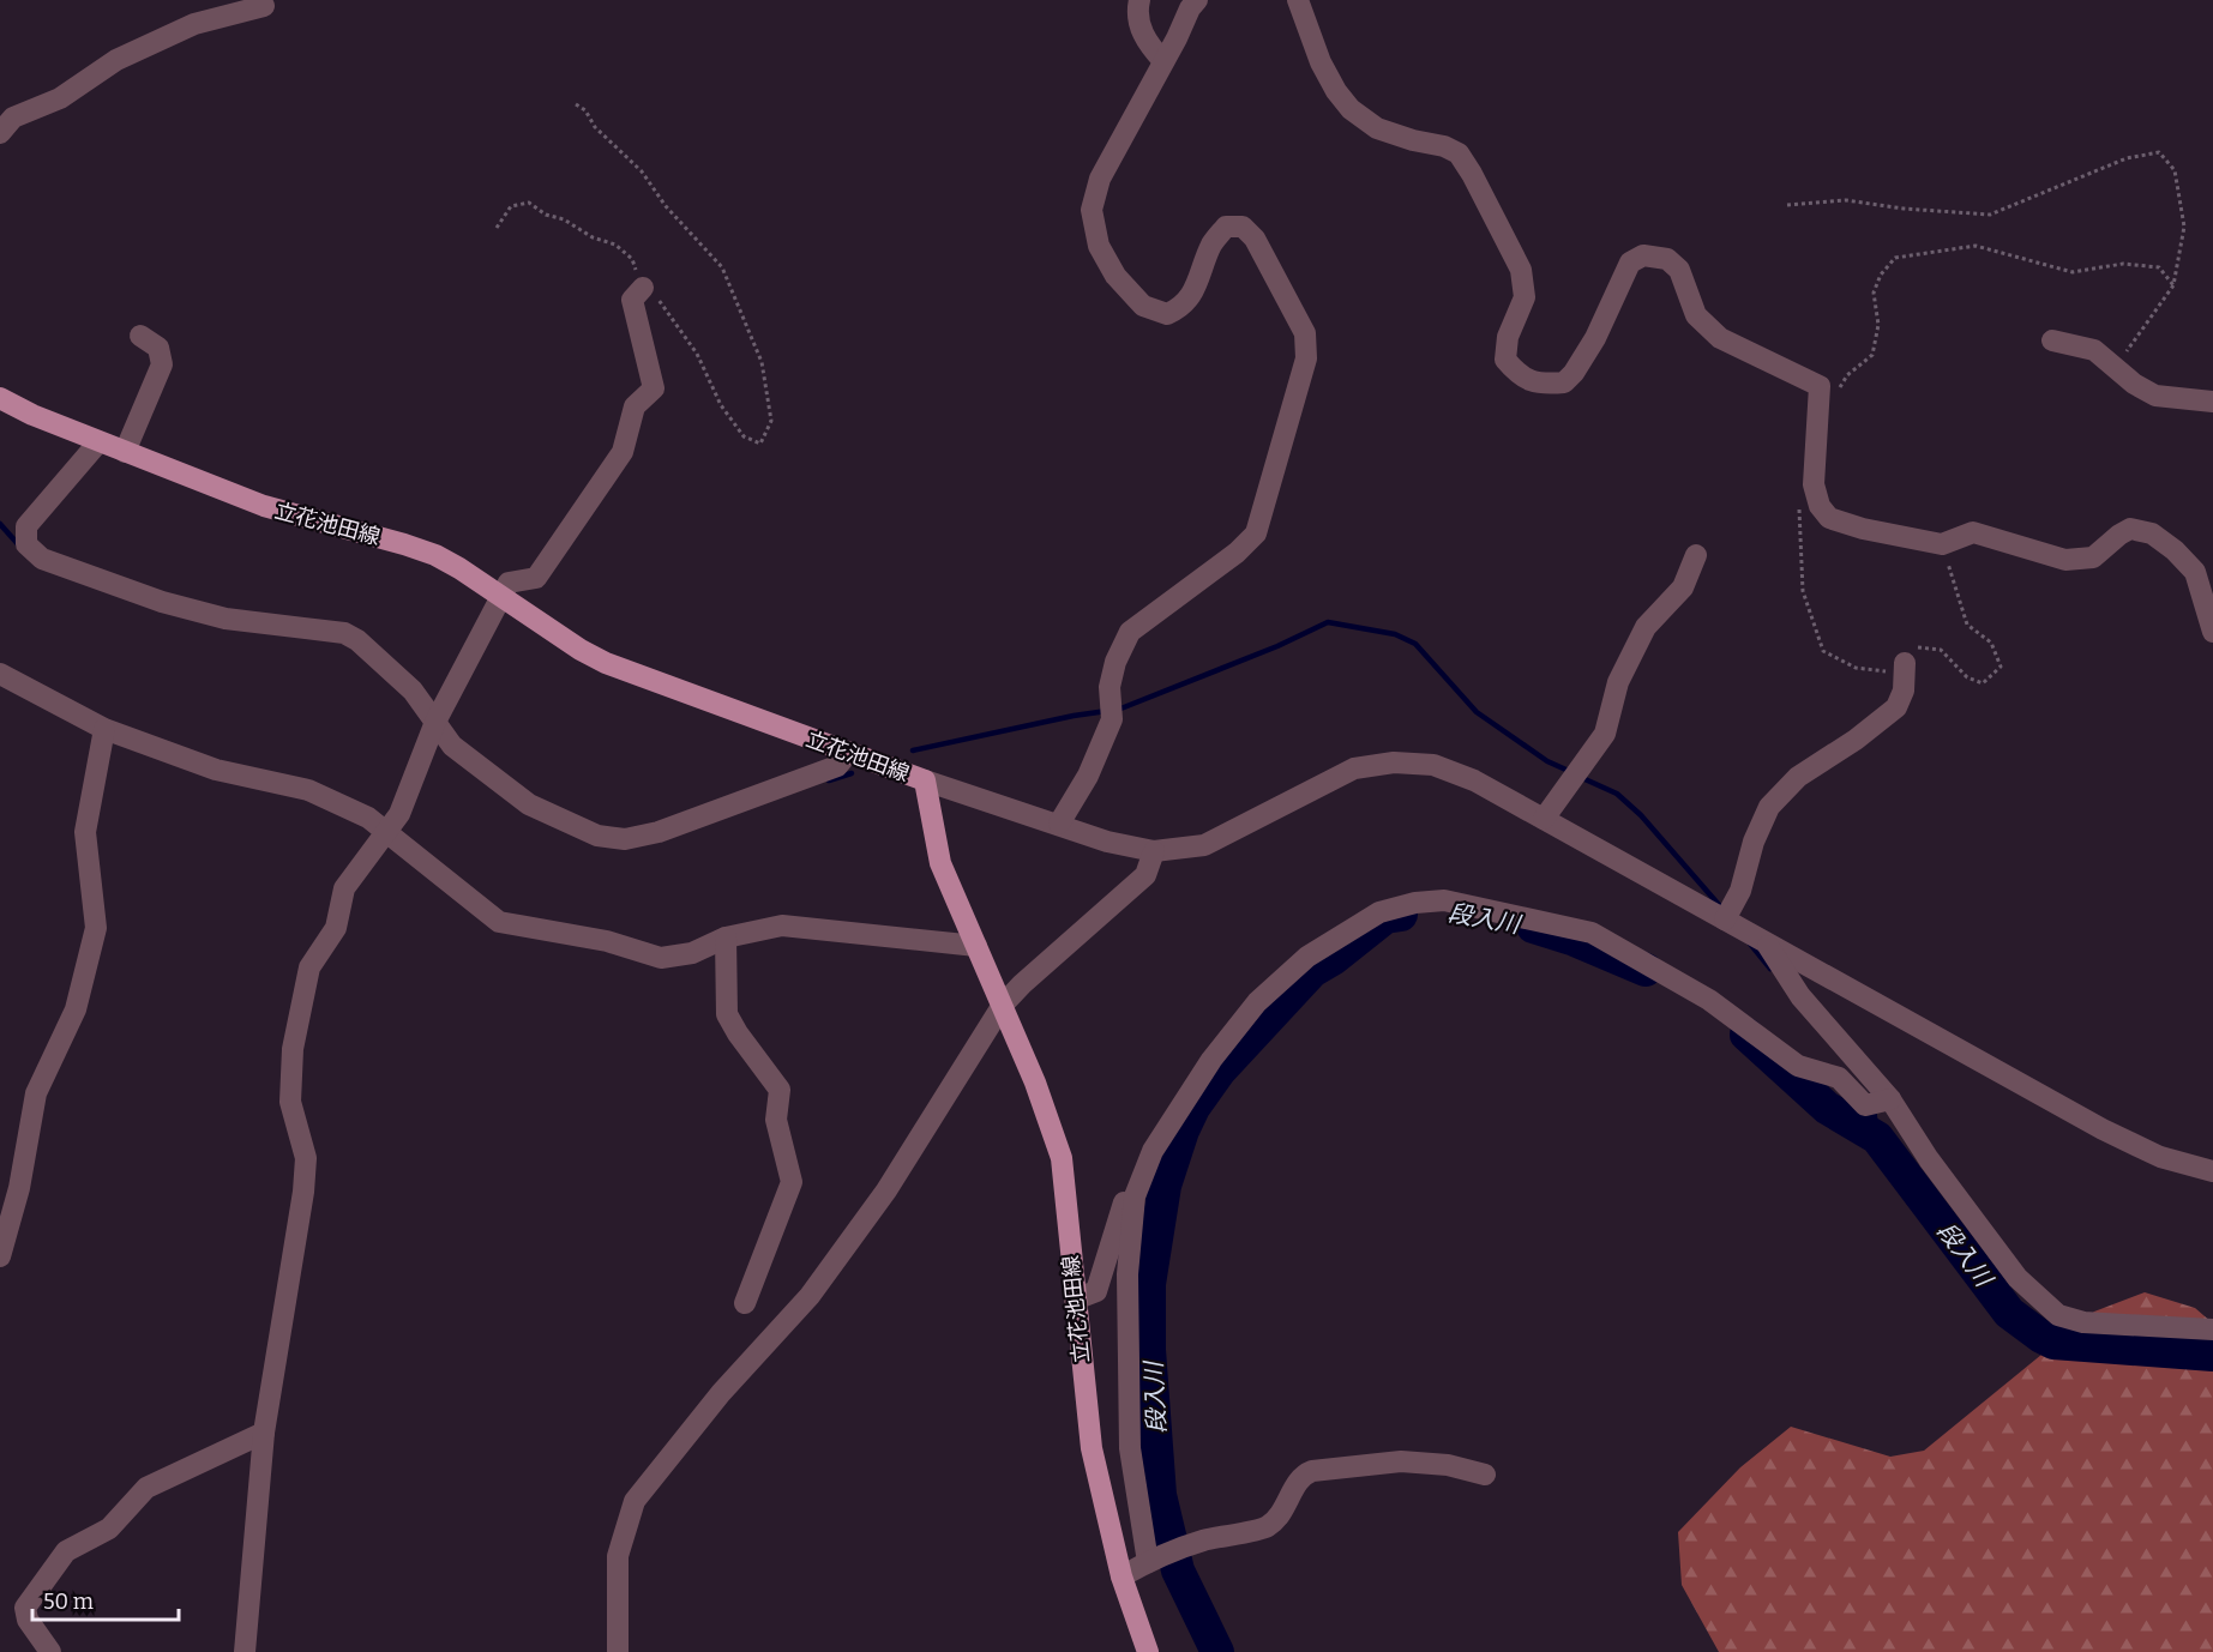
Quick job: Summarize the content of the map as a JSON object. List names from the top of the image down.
{
  "streets": {
    "main road": ["立花池田線"]
  },
  "water": ["段入川"],
  "scale_bar": "50 m"
}
